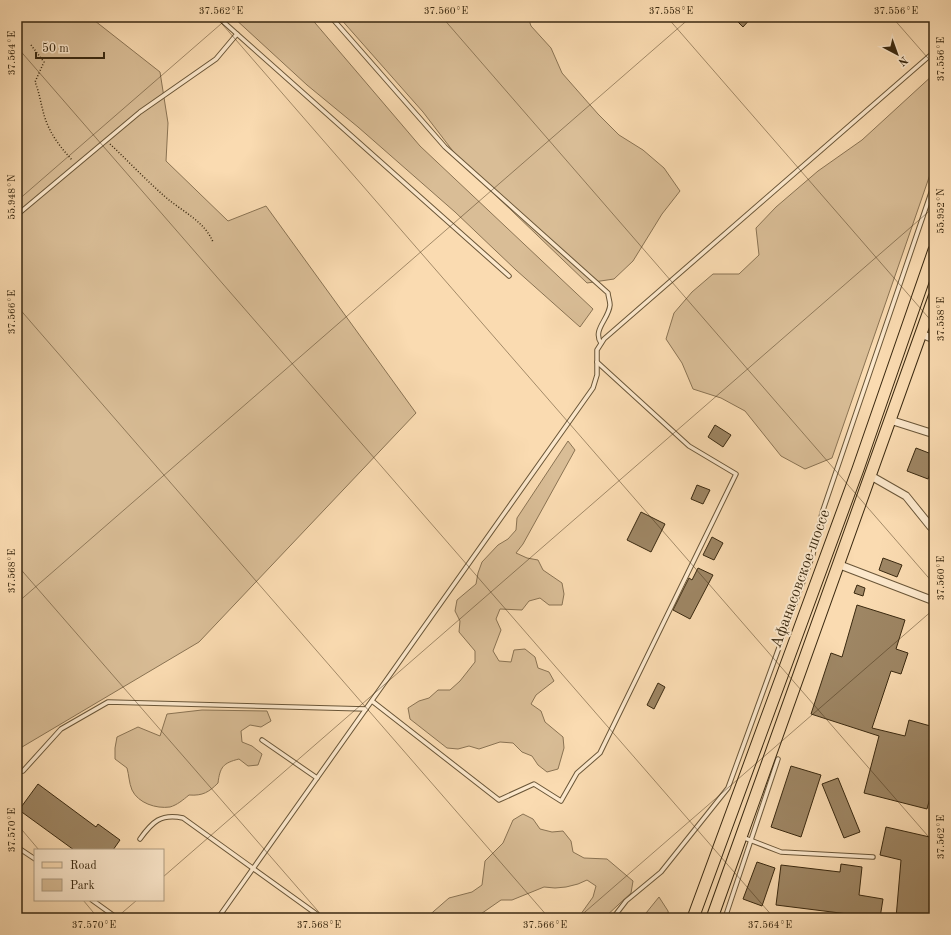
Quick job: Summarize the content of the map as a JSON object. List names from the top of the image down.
{
  "streets": {
    "main road": ["Афанасовское шоссе"]
  },
  "legend": ["Road", "Park"],
  "scale_bar": "50 m",
  "north": "bottom right",
  "coordinates": [
    "37.562°E",
    "37.560°E",
    "37.558°E",
    "37.556°E",
    "37.564°E",
    "55.948°N",
    "55.952°N",
    "37.566°E",
    "37.568°E",
    "37.570°E"
  ]
}
